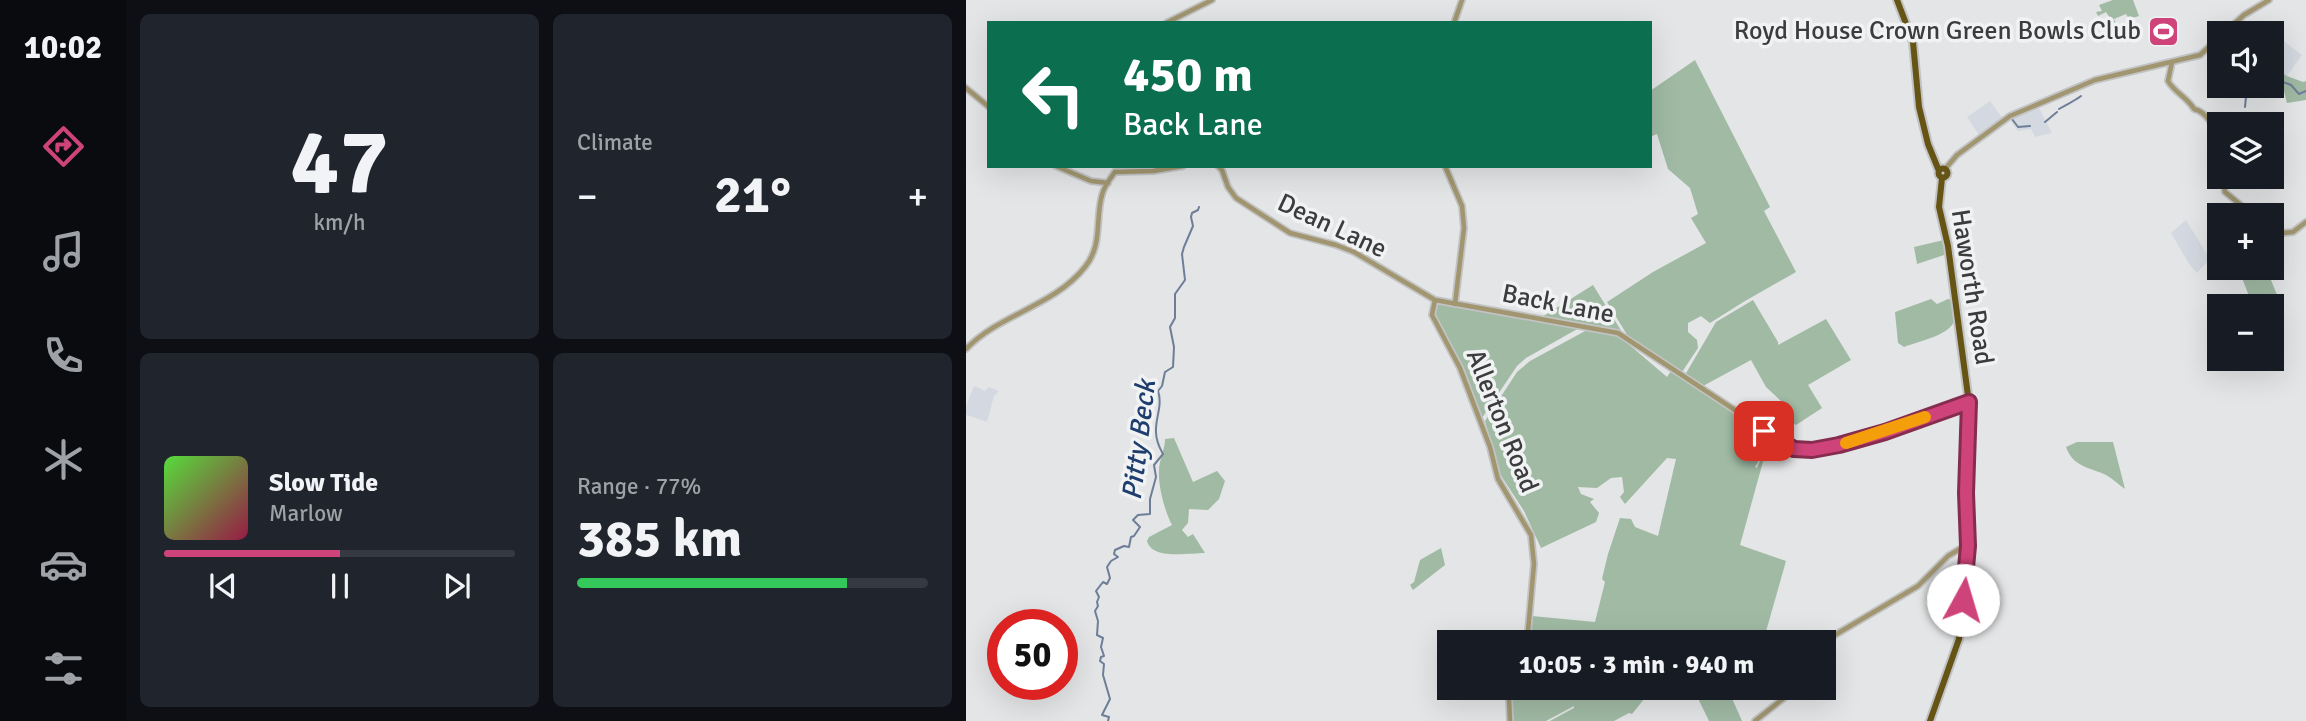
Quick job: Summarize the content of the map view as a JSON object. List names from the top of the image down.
{
  "streets": {
    "main road": ["Haworth Road"],
    "street": ["Dean Lane", "Back Lane", "Allerton Road"]
  },
  "crossings": [
    ["Dean Lane", "Back Lane"],
    ["Dean Lane", "Allerton Road"],
    ["Haworth Road", "Back Lane"],
    ["Back Lane", "Allerton Road"]
  ],
  "water": ["Pitty Beck"],
  "places": {
    "sports": ["Royd House Crown Green Bowls Club"]
  },
  "page": {
    "tabs": "10:02",
    "tile": [
      ["47", "km/h"],
      "Climate",
      ["Range · 77%", "385 km"]
    ],
    "map_buttons": ["+", "−"],
    "turn": ["450 m", "Back Lane"],
    "heat": ["−", "21°", "+"],
    "song": ["Slow Tide", "Marlow"],
    "limit": "50",
    "trip": "10:05 · 3 min · 940 m"
  }
}
